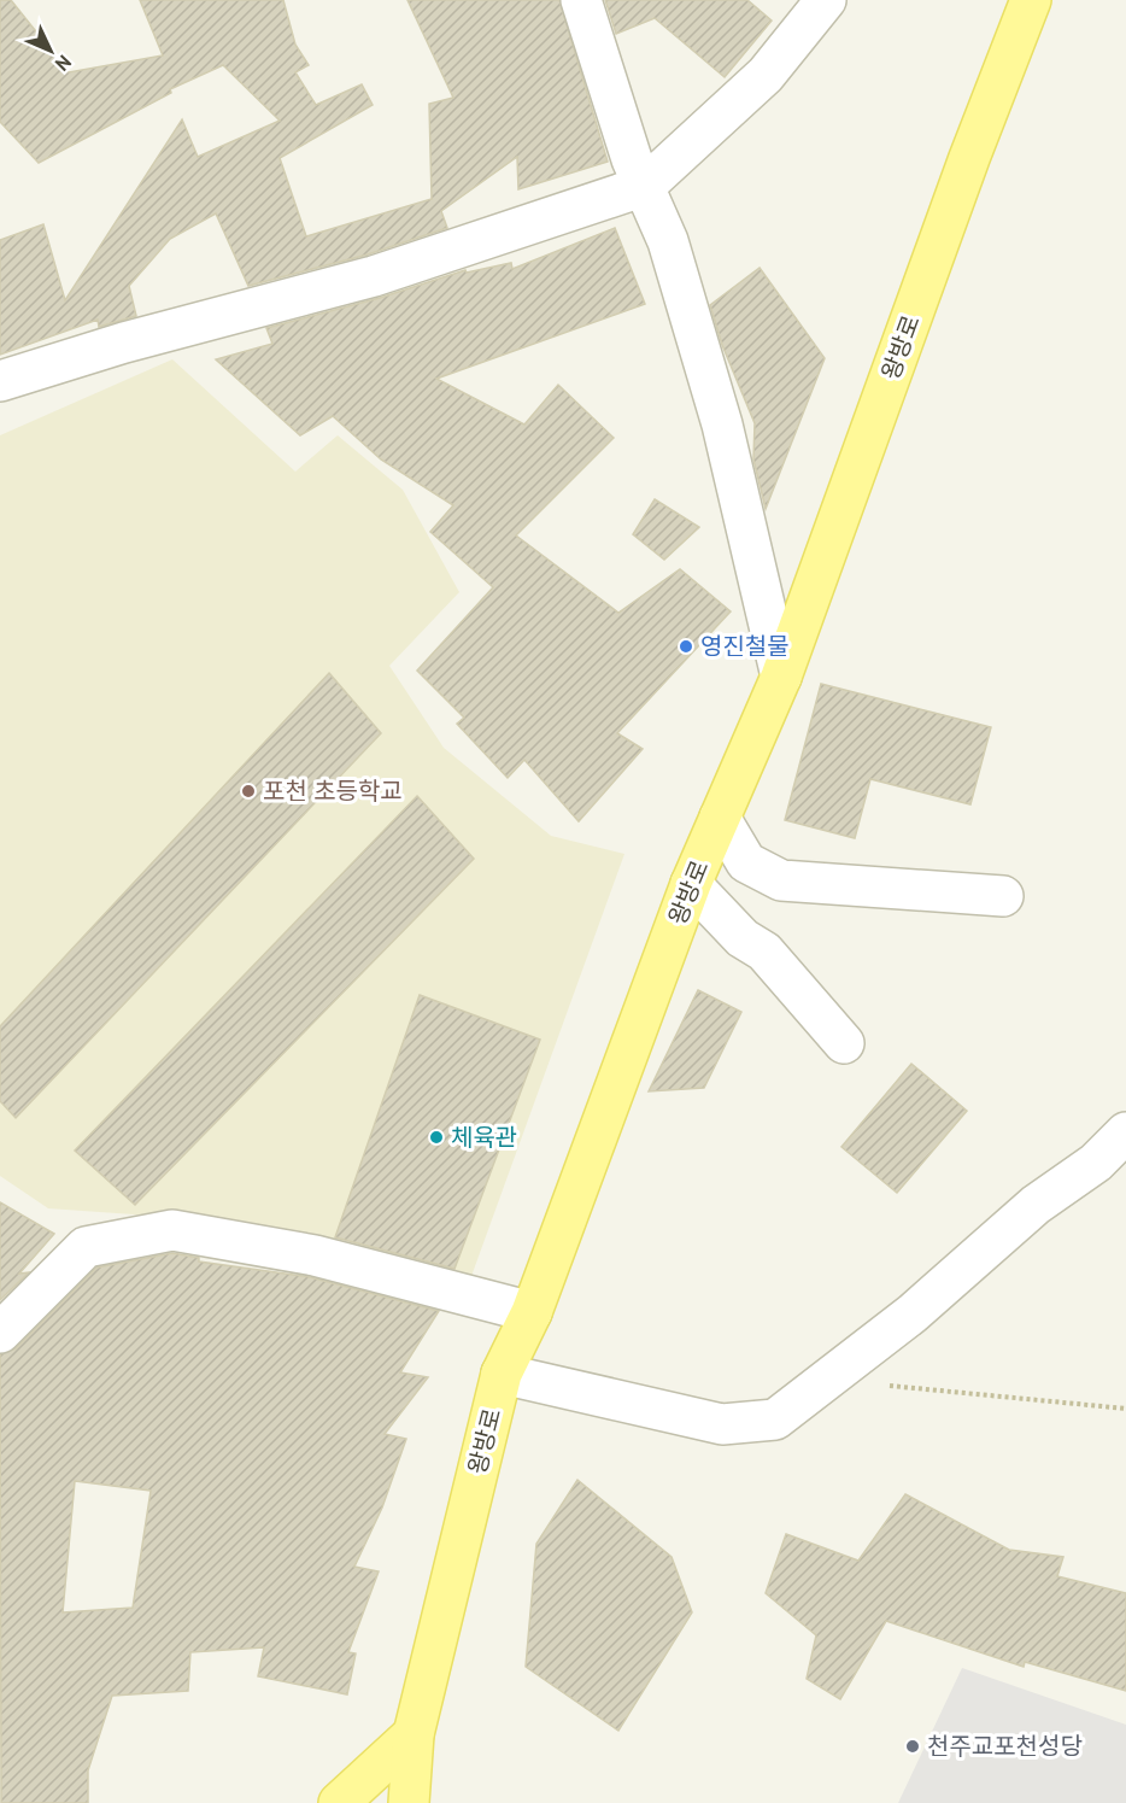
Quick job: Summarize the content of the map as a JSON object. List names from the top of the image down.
{
  "streets": {
    "main road": ["왕방로"]
  },
  "places": [
    "영진철물",
    "포천 초등학교",
    "체육관",
    "천주교포천성당"
  ],
  "north": "bottom right"
}
